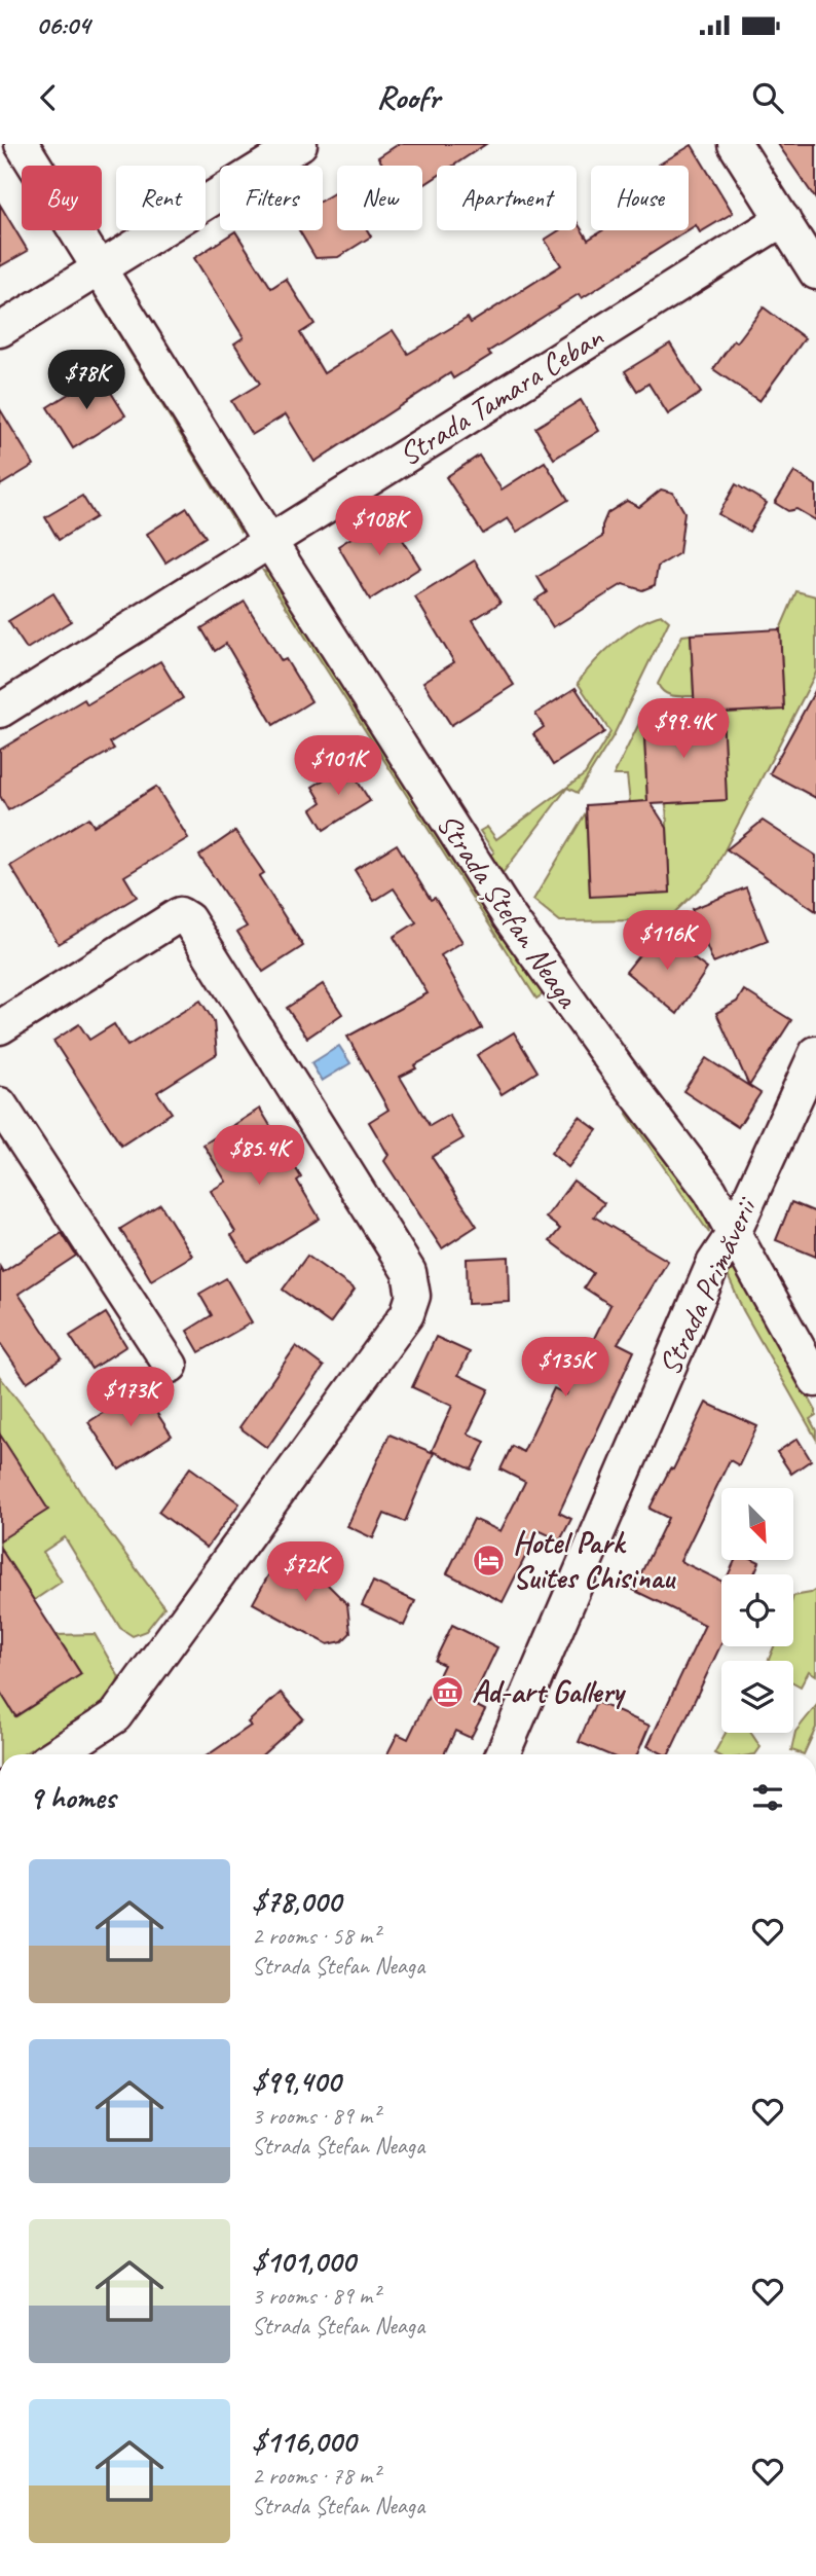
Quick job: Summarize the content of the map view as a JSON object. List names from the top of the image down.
{
  "streets": {
    "street": ["Strada Tamara Ceban", "Strada Ștefan Neaga", "Strada Primăverii"]
  },
  "crossings": [
    ["Strada Tamara Ceban", "Strada Ștefan Neaga"],
    ["Strada Ștefan Neaga", "Strada Primăverii"]
  ],
  "places": {
    "hotel": ["Hotel Park Suites Chisinau"],
    "museum": ["Ad-art Gallery"]
  },
  "north": "bottom right",
  "page": {
    "status": "06:04",
    "header": "Roofr",
    "chip": [
      "Buy",
      "Rent",
      "Filters",
      "New",
      "Apartment",
      "House"
    ],
    "price": [
      "$78K",
      "$108K",
      "$99.4K",
      "$101K",
      "$116K",
      "$85.4K",
      "$135K",
      "$173K",
      "$72K"
    ],
    "heading": "9 homes",
    "list": [
      {
        "name": "$78,000",
        "note": "2 rooms · 58 m² · Strada Ștefan Neaga"
      },
      {
        "name": "$99,400",
        "note": "3 rooms · 89 m² · Strada Ștefan Neaga"
      },
      {
        "name": "$101,000",
        "note": "3 rooms · 89 m² · Strada Ștefan Neaga"
      },
      {
        "name": "$116,000",
        "note": "2 rooms · 78 m² · Strada Ștefan Neaga"
      }
    ]
  }
}
